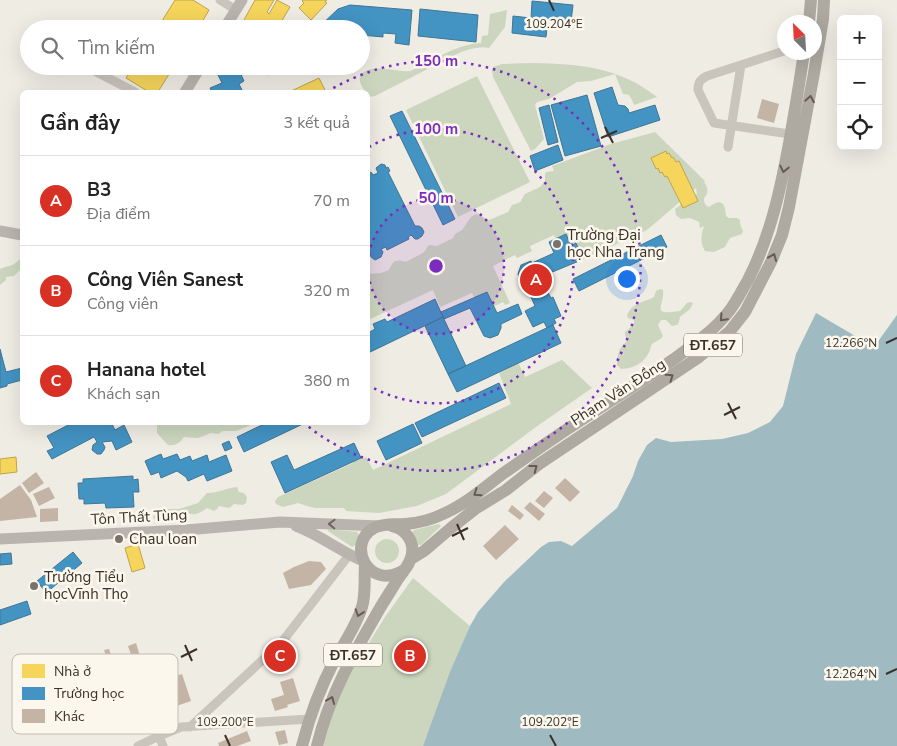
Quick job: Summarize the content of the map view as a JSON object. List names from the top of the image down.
{
  "streets": {
    "main road": ["ĐT.657", "Phạm Văn Đồng", "Tôn Thất Tùng"]
  },
  "crossings": [
    ["ĐT.657", "Phạm Văn Đồng"],
    ["ĐT.657", "Tôn Thất Tùng"],
    ["Phạm Văn Đồng", "Tôn Thất Tùng"]
  ],
  "places": ["Trường Đại học Nha Trang", "Chau loan", "Trường Tiểu họcVĩnh Thọ"],
  "legend": ["Nhà ở", "Trường học", "Khác"],
  "north": "top left",
  "page": {
    "map_buttons": ["+", "−"],
    "search": "Tìm kiếm",
    "heading": ["Gần đây", "3 kết quả"],
    "list": [
      {
        "mark": "A",
        "name": "B3",
        "note": "Địa điểm",
        "value": "70 m"
      },
      {
        "mark": "B",
        "name": "Công Viên Sanest",
        "note": "Công viên",
        "value": "320 m"
      },
      {
        "mark": "C",
        "name": "Hanana hotel",
        "note": "Khách sạn",
        "value": "380 m"
      }
    ],
    "pins": ["A", "B", "C"]
  },
  "coordinates": [
    "109.204°E",
    "12.266°N",
    "12.264°N",
    "109.200°E",
    "109.202°E"
  ],
  "rings": ["150 m", "100 m", "50 m"]
}
